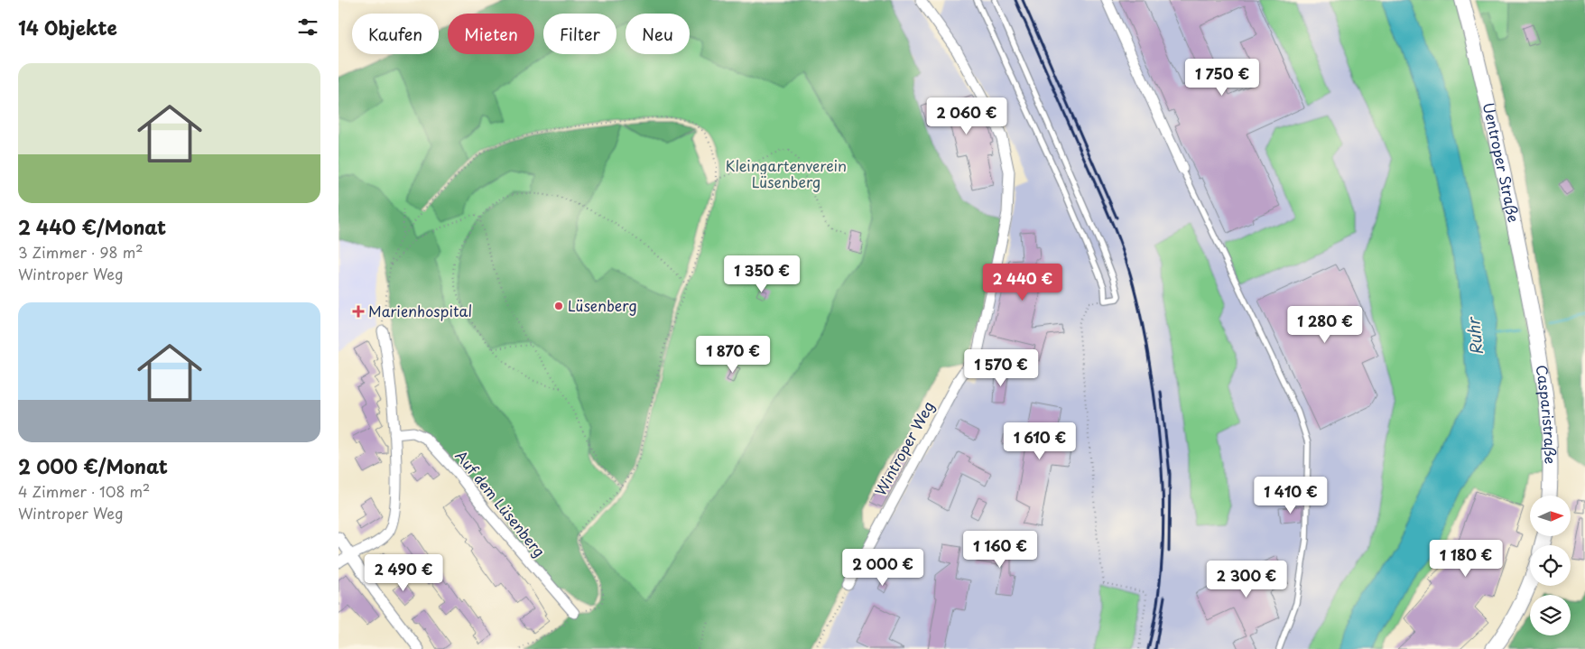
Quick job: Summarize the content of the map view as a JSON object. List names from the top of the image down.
{
  "streets": {
    "main road": ["Uentroper Straße", "Casparistraße"],
    "street": ["Wintroper Weg", "Auf dem Lüsenberg"]
  },
  "crossings": [
    ["Uentroper Straße", "Casparistraße"]
  ],
  "water": ["Ruhr"],
  "parks": ["Kleingartenverein Lüsenberg"],
  "places": {
    "other": ["Lüsenberg"],
    "health": ["Marienhospital"]
  },
  "north": "right",
  "page": {
    "heading": "14 Objekte",
    "chip": [
      "Kaufen",
      "Mieten",
      "Filter",
      "Neu"
    ],
    "list": [
      {
        "name": "2 440 €/Monat",
        "note": "3 Zimmer · 98 m² · Wintroper Weg"
      },
      {
        "name": "2 000 €/Monat",
        "note": "4 Zimmer · 108 m² · Wintroper Weg"
      }
    ],
    "price": [
      "1 750 €",
      "2 060 €",
      "1 350 €",
      "2 440 €",
      "1 280 €",
      "1 870 €",
      "1 570 €",
      "1 610 €",
      "1 410 €",
      "1 160 €",
      "1 180 €",
      "2 000 €",
      "2 490 €",
      "2 300 €"
    ]
  }
}
